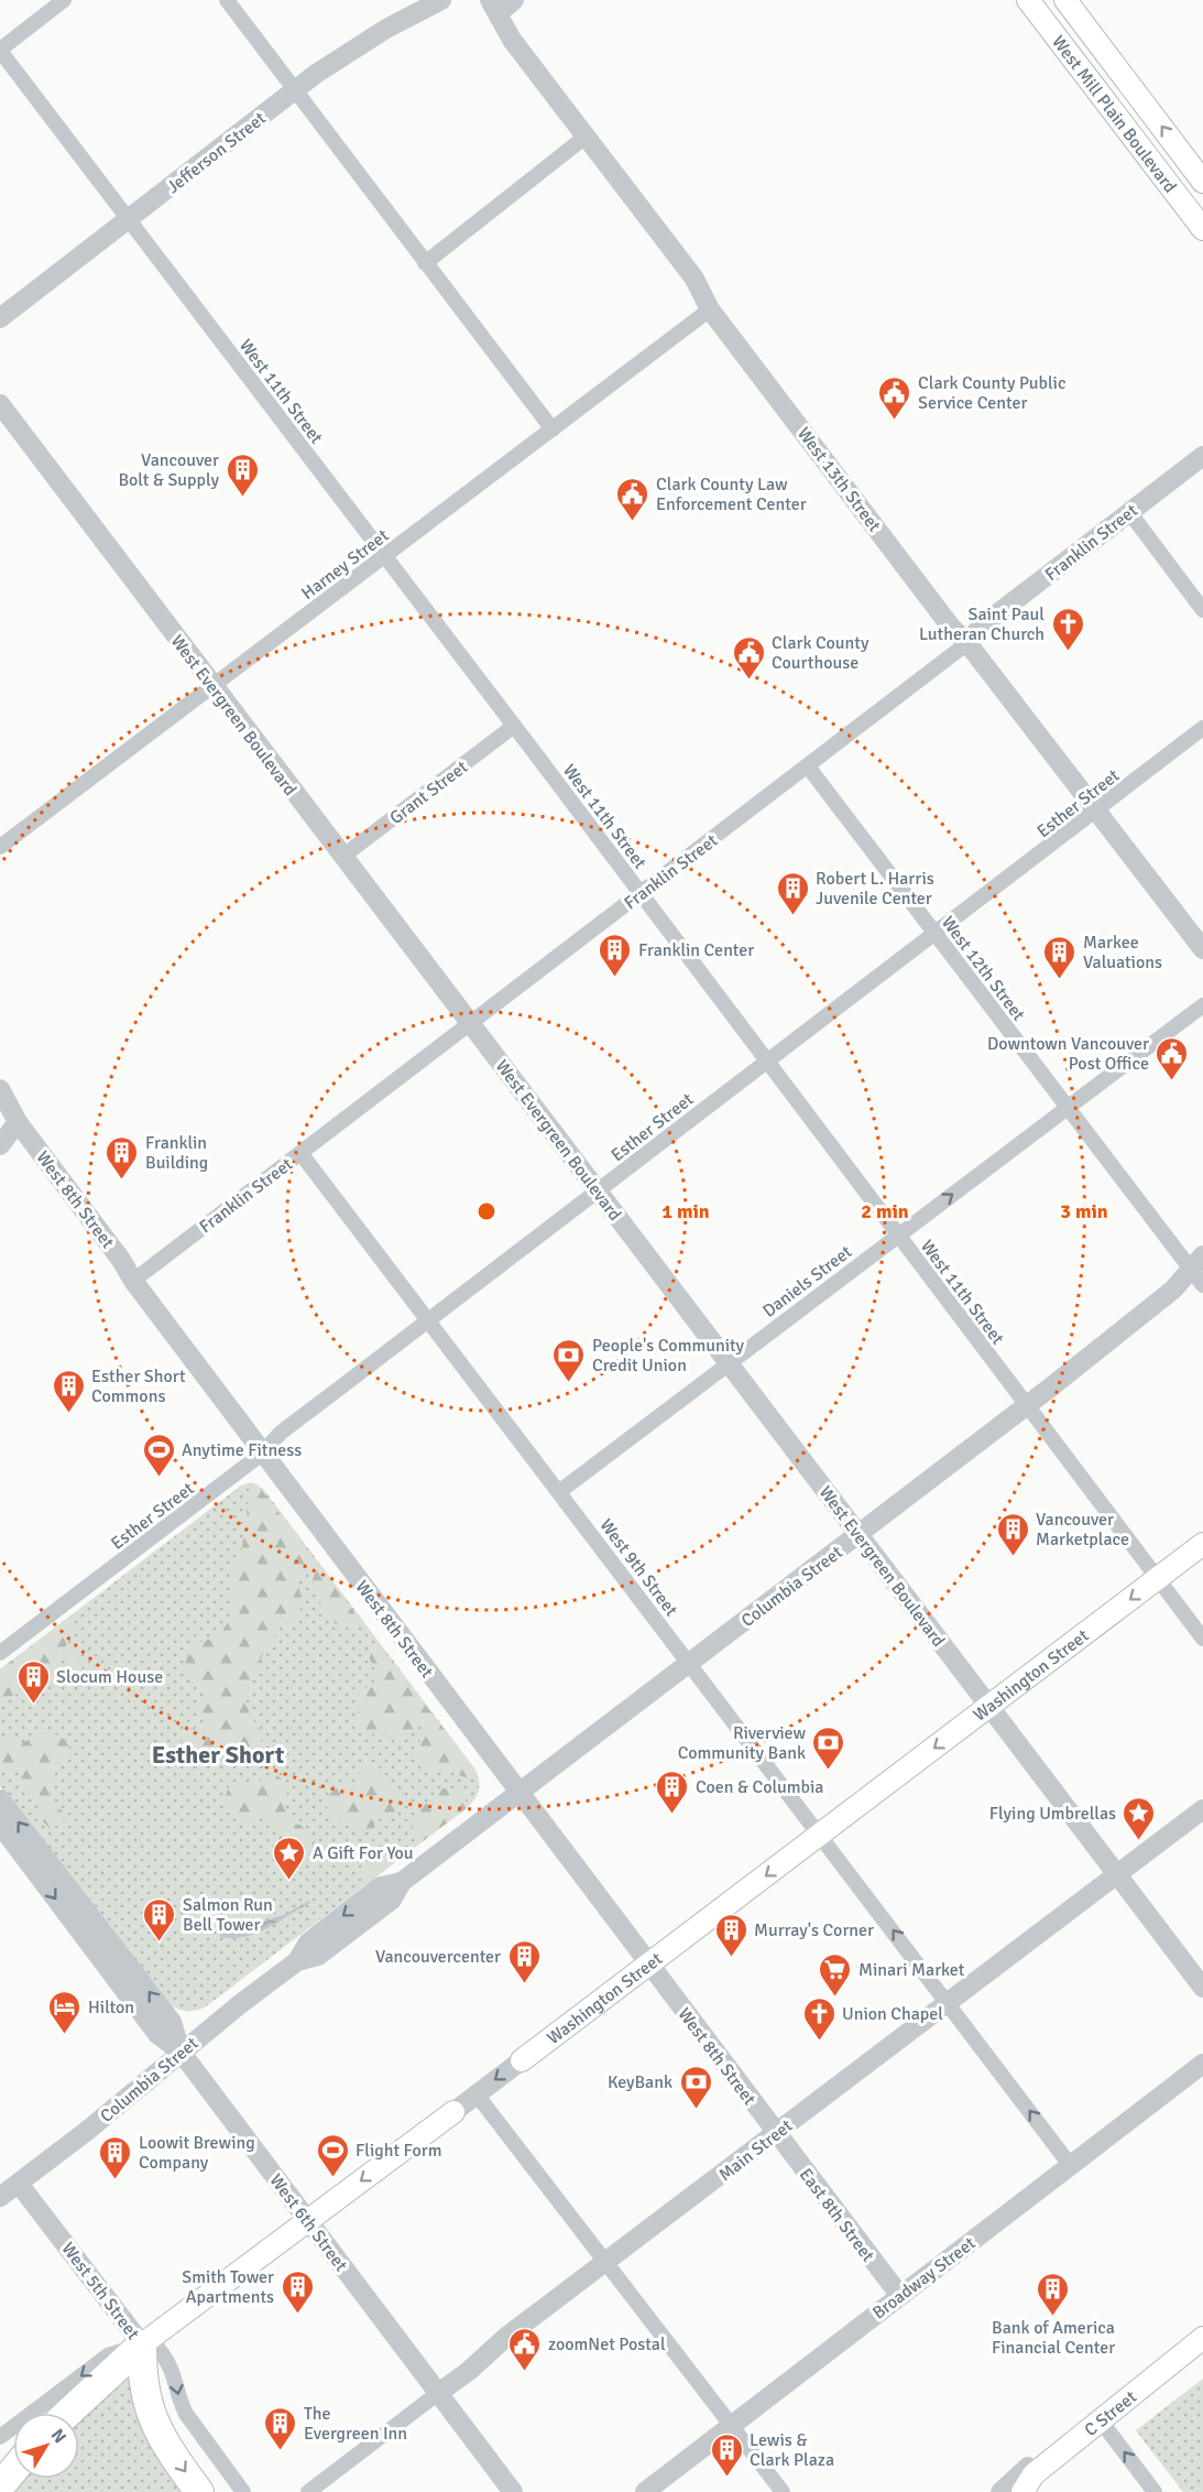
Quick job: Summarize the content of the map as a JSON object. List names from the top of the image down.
{
  "streets": {
    "main road": ["West Mill Plain Boulevard", "Washington Street", "C Street"],
    "street": [
      "Jefferson Street",
      "West 11th Street",
      "West 13th Street",
      "Franklin Street",
      "Harney Street",
      "West Evergreen Boulevard",
      "Grant Street",
      "Esther Street",
      "West 12th Street",
      "West 8th Street",
      "Daniels Street",
      "West 9th Street",
      "Columbia Street",
      "Main Street",
      "East 8th Street",
      "West 6th Street",
      "Broadway Street",
      "West 5th Street"
    ]
  },
  "crossings": [
    ["Jefferson Street", "West 11th Street"],
    ["West 11th Street", "Franklin Street"],
    ["West 11th Street", "Harney Street"],
    ["West 11th Street", "Grant Street"],
    ["West 11th Street", "Esther Street"],
    ["West 11th Street", "Daniels Street"],
    ["West 11th Street", "Columbia Street"],
    ["West 11th Street", "Washington Street"],
    ["West 13th Street", "Franklin Street"],
    ["West 13th Street", "Harney Street"],
    ["West 13th Street", "Esther Street"],
    ["Franklin Street", "West Evergreen Boulevard"],
    ["Franklin Street", "West 12th Street"],
    ["Franklin Street", "West 8th Street"],
    ["Franklin Street", "West 9th Street"],
    ["Harney Street", "West Evergreen Boulevard"],
    ["West Evergreen Boulevard", "Grant Street"],
    ["West Evergreen Boulevard", "Esther Street"],
    ["West Evergreen Boulevard", "Daniels Street"],
    ["West Evergreen Boulevard", "Columbia Street"],
    ["West Evergreen Boulevard", "Washington Street"],
    ["West Evergreen Boulevard", "Main Street"],
    ["Esther Street", "West 12th Street"],
    ["Esther Street", "West 8th Street"],
    ["Esther Street", "West 9th Street"],
    ["West 12th Street", "Daniels Street"],
    ["West 12th Street", "Columbia Street"],
    ["West 8th Street", "Columbia Street"],
    ["West 8th Street", "Washington Street"],
    ["West 8th Street", "Main Street"],
    ["West 8th Street", "East 8th Street"],
    ["Daniels Street", "West 9th Street"],
    ["West 9th Street", "Columbia Street"],
    ["West 9th Street", "Washington Street"],
    ["West 9th Street", "Main Street"],
    ["West 9th Street", "Broadway Street"],
    ["Columbia Street", "West 6th Street"],
    ["Columbia Street", "West 5th Street"],
    ["Washington Street", "West 6th Street"],
    ["Washington Street", "West 5th Street"],
    ["Main Street", "East 8th Street"],
    ["Main Street", "West 6th Street"],
    ["East 8th Street", "Broadway Street"]
  ],
  "one_way": ["Washington Street", "West 5th Street"],
  "districts": ["Esther Short"],
  "places": {
    "public building": [
      "Clark County Public Service Center",
      "Clark County Law Enforcement Center",
      "Clark County Courthouse",
      "Downtown Vancouver Post Office",
      "zoomNet Postal"
    ],
    "building": [
      "Vancouver Bolt & Supply",
      "Robert L. Harris Juvenile Center",
      "Franklin Center",
      "Markee Valuations",
      "Franklin Building",
      "Esther Short Commons",
      "Vancouver Marketplace",
      "Slocum House",
      "Coen & Columbia",
      "Salmon Run Bell Tower",
      "Murray's Corner",
      "Vancouvercenter",
      "Loowit Brewing Company",
      "Smith Tower Apartments",
      "Bank of America Financial Center",
      "The Evergreen Inn",
      "Lewis & Clark Plaza"
    ],
    "church": ["Saint Paul Lutheran Church", "Union Chapel"],
    "bank": ["People's Community Credit Union", "Riverview Community Bank", "KeyBank"],
    "sports": ["Anytime Fitness", "Flight Form"],
    "place": ["Flying Umbrellas", "A Gift For You"],
    "supermarket": ["Minari Market"],
    "hotel": ["Hilton"]
  },
  "north": "top right",
  "rings": ["1 min", "2 min", "3 min"]
}
